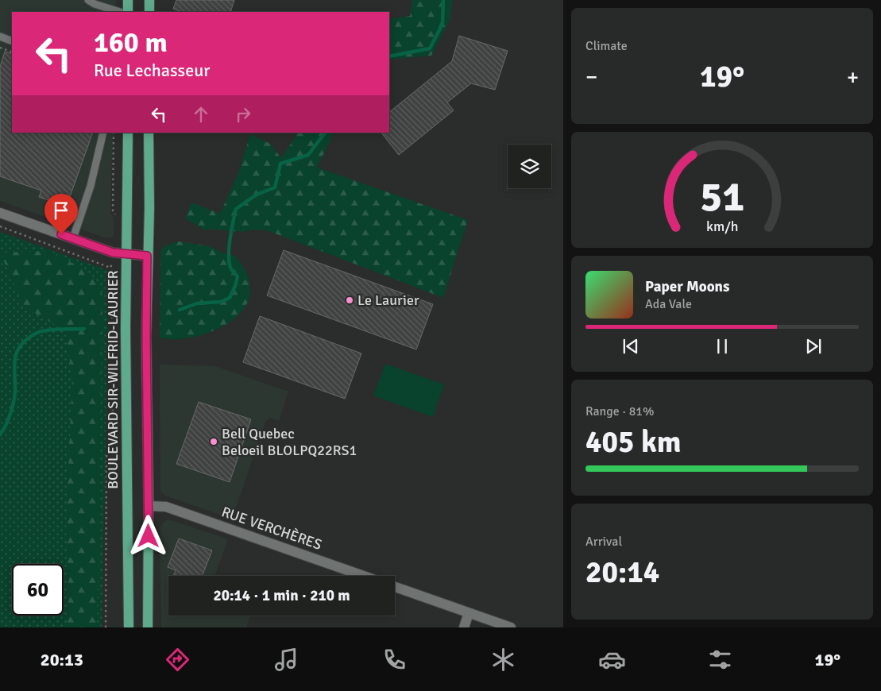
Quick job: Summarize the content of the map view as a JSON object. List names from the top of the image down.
{
  "streets": {
    "main road": ["BOULEVARD SIR-WILFRID-LAURIER"],
    "street": ["RUE VERCHÈRES"]
  },
  "places": ["Le Laurier", "Bell Quebec Beloeil BLOLPQ22RS1"],
  "page": {
    "tile": [
      "Climate",
      ["Range · 81%", "405 km"],
      ["Arrival", "20:14"]
    ],
    "turn": ["160 m", "Rue Lechasseur"],
    "heat": ["−", "19°", "+"],
    "song": ["Paper Moons", "Ada Vale"],
    "limit": "60",
    "trip": "20:14 · 1 min · 210 m",
    "tabs": ["20:13", "19°"],
    "gauge": ["51", "km/h"]
  }
}
